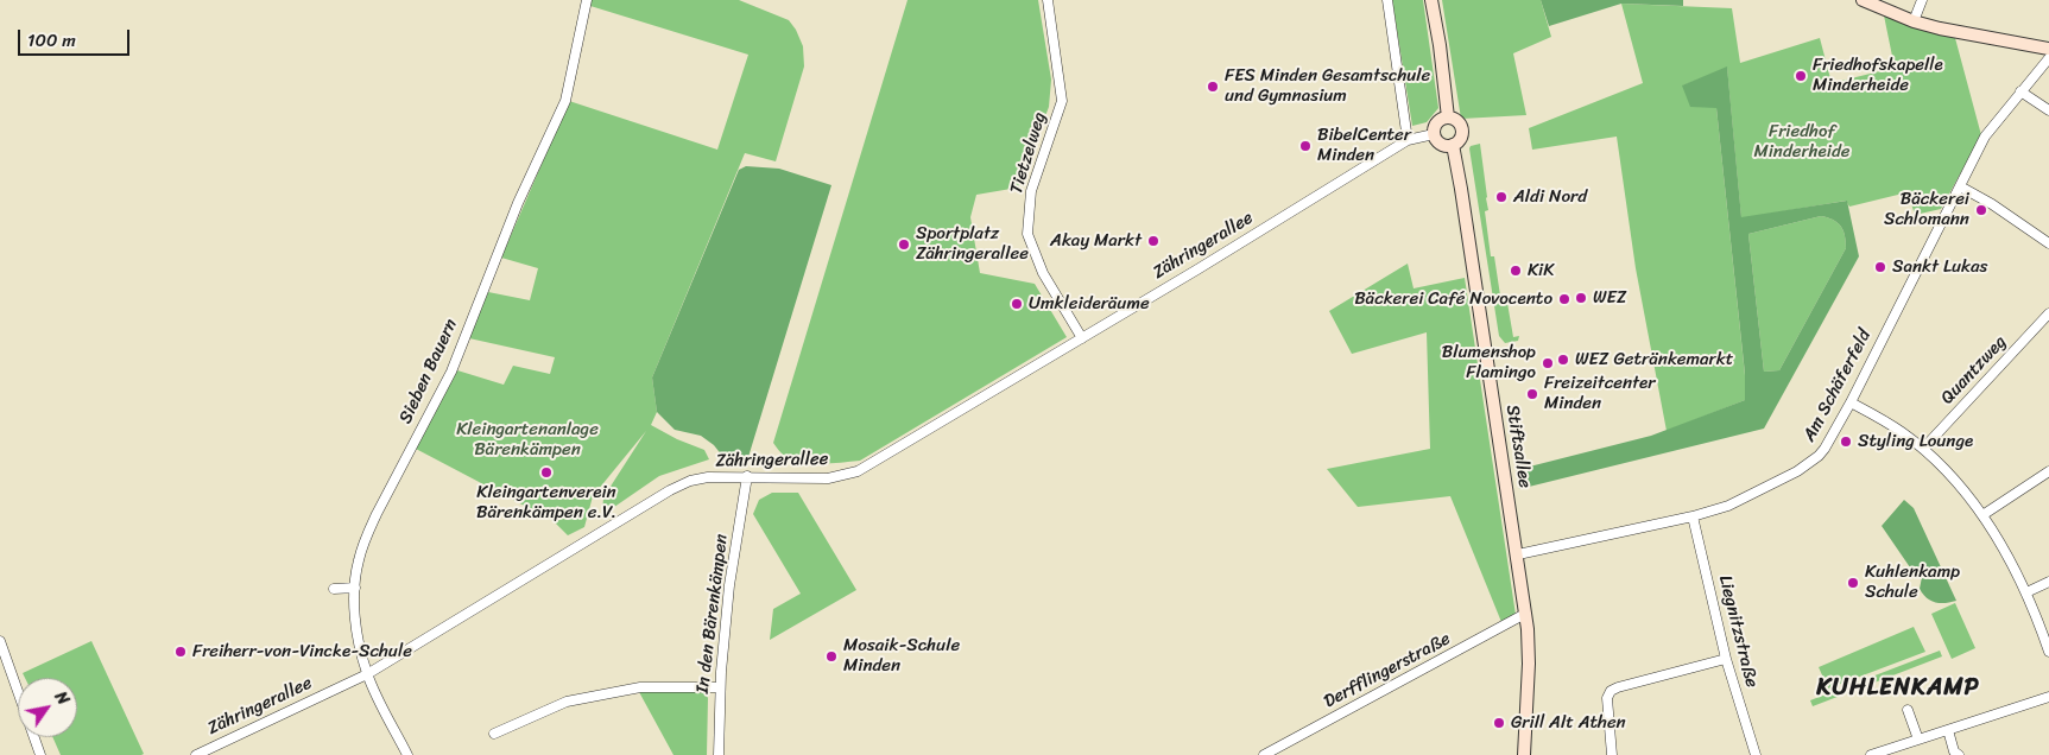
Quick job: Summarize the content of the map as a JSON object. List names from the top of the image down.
{
  "streets": {
    "main road": ["Stiftsallee"],
    "street": [
      "Tietzelweg",
      "Zähringerallee",
      "Quantzweg",
      "Sieben Bauern",
      "Am Schäferfeld",
      "In den Bärenkämpen",
      "Liegnitzstraße",
      "Derfflingerstraße"
    ]
  },
  "crossings": [
    ["Tietzelweg", "Zähringerallee"],
    ["Zähringerallee", "Sieben Bauern"],
    ["Zähringerallee", "Stiftsallee"],
    ["Zähringerallee", "In den Bärenkämpen"],
    ["Am Schäferfeld", "Stiftsallee"],
    ["Am Schäferfeld", "Liegnitzstraße"],
    ["Stiftsallee", "Derfflingerstraße"]
  ],
  "districts": ["KUHLENKAMP"],
  "parks": ["Friedhof Minderheide", "Kleingartenanlage Bärenkämpen"],
  "places": [
    "Friedhofskapelle Minderheide",
    "FES Minden Gesamtschule und Gymnasium",
    "BibelCenter Minden",
    "Aldi Nord",
    "Bäckerei Schlomann",
    "Akay Markt",
    "Sportplatz Zähringerallee",
    "Sankt Lukas",
    "KiK",
    "WEZ",
    "Bäckerei Café Novocento",
    "Umkleideräume",
    "WEZ Getränkemarkt",
    "Blumenshop Flamingo",
    "Freizeitcenter Minden",
    "Styling Lounge",
    "Kleingartenverein Bärenkämpen e.V.",
    "Kuhlenkamp Schule",
    "Freiherr-von-Vincke-Schule",
    "Mosaik-Schule Minden",
    "Grill Alt Athen"
  ],
  "scale_bar": "100 m",
  "north": "top right"
}
